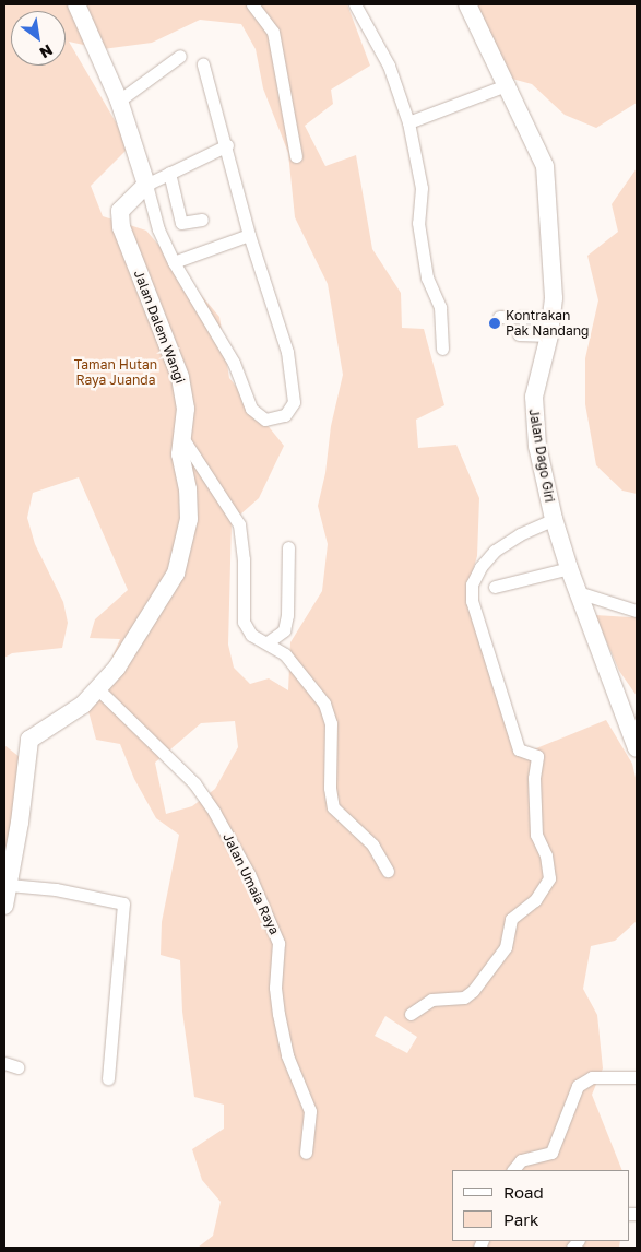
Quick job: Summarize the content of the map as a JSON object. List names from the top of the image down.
{
  "streets": {
    "street": ["Jalan Dalem Wangi", "Jalan Dago Giri", "Jalan Umaia Raya"]
  },
  "crossings": [
    ["Jalan Dalem Wangi", "Jalan Umaia Raya"]
  ],
  "parks": ["Taman Hutan Raya Juanda"],
  "places": ["Kontrakan Pak Nandang"],
  "legend": ["Road", "Park"],
  "north": "bottom right"
}
